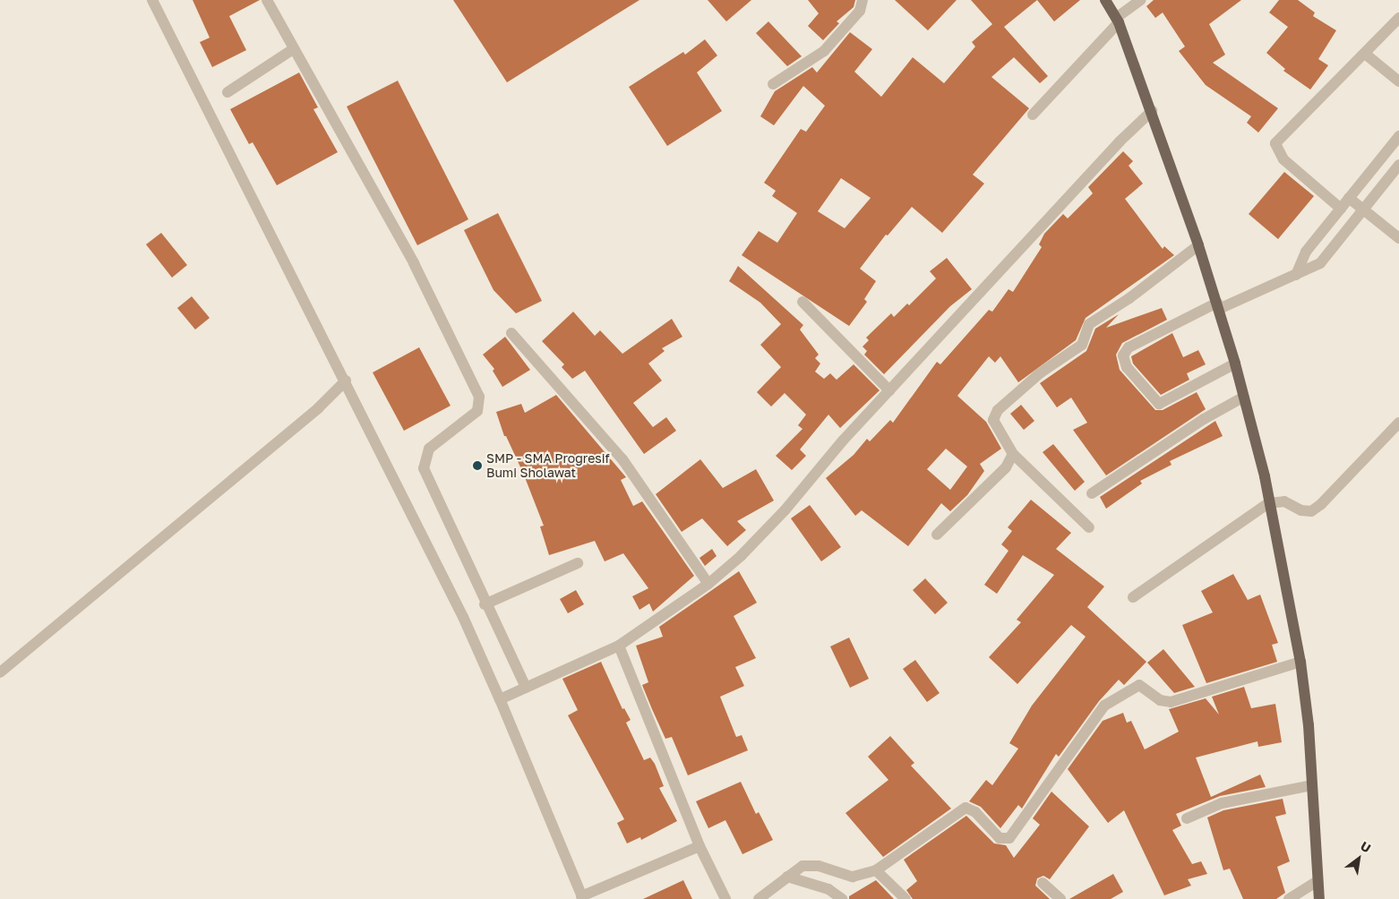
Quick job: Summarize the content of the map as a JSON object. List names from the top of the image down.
{
  "places": ["SMP - SMA Progresif Bumi Sholawat"],
  "north": "top right"
}
